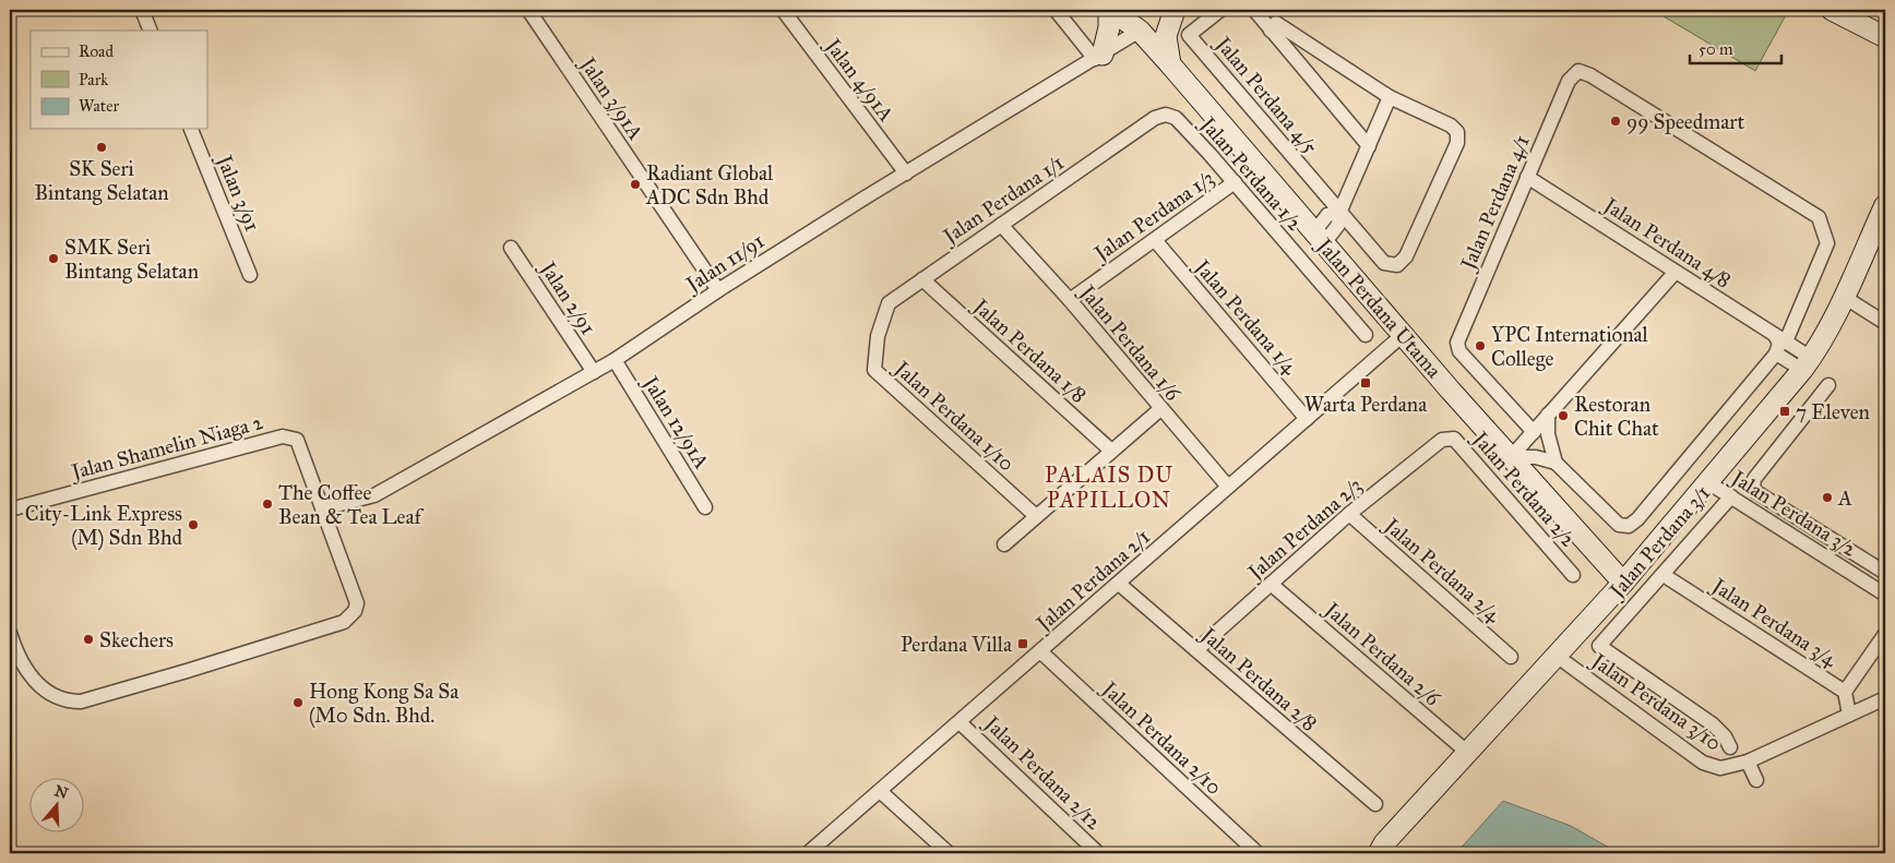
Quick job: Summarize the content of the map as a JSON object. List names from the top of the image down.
{
  "streets": {
    "street": [
      "Jalan 4/91A",
      "Jalan Perdana 4/5",
      "Jalan 3/91A",
      "Jalan Perdana 1/2",
      "Jalan 3/91",
      "Jalan Perdana 1/1",
      "Jalan Perdana 4/1",
      "Jalan Perdana 1/3",
      "Jalan Perdana 4/8",
      "Jalan 11/91",
      "Jalan 2/91",
      "Jalan Perdana Utama",
      "Jalan Perdana 1/4",
      "Jalan Perdana 1/6",
      "Jalan Perdana 1/8",
      "Jalan Perdana 1/10",
      "Jalan 12/91A",
      "Jalan Shamelin Niaga 2",
      "Jalan Perdana 2/2",
      "Jalan Perdana 3/2",
      "Jalan Perdana 2/3",
      "Jalan Perdana 3/1",
      "Jalan Perdana 2/4",
      "Jalan Perdana 2/1",
      "Jalan Perdana 3/4",
      "Jalan Perdana 2/6",
      "Jalan Perdana 2/8",
      "Jalan Perdana 3/10",
      "Jalan Perdana 2/10",
      "Jalan Perdana 2/12"
    ]
  },
  "crossings": [
    ["Jalan 4/91A", "Jalan 11/91"],
    ["Jalan 3/91A", "Jalan 11/91"],
    ["Jalan Perdana 1/2", "Jalan Perdana 1/1"],
    ["Jalan Perdana 1/2", "Jalan Perdana 1/3"],
    ["Jalan Perdana 1/1", "Jalan Perdana 1/6"],
    ["Jalan Perdana 1/1", "Jalan Perdana 1/8"],
    ["Jalan Perdana 1/1", "Jalan Perdana 1/10"],
    ["Jalan Perdana 4/1", "Jalan Perdana 4/8"],
    ["Jalan Perdana 1/3", "Jalan Perdana 1/4"],
    ["Jalan Perdana 1/3", "Jalan Perdana 1/6"],
    ["Jalan Perdana 4/8", "Jalan Perdana 3/1"],
    ["Jalan 11/91", "Jalan 2/91"],
    ["Jalan 11/91", "Jalan Perdana Utama"],
    ["Jalan 11/91", "Jalan 12/91A"],
    ["Jalan 11/91", "Jalan Shamelin Niaga 2"],
    ["Jalan Perdana Utama", "Jalan Perdana 3/1"],
    ["Jalan Perdana Utama", "Jalan Perdana 2/1"],
    ["Jalan Perdana 1/4", "Jalan Perdana 2/1"],
    ["Jalan Perdana 1/6", "Jalan Perdana 2/1"],
    ["Jalan Perdana 2/2", "Jalan Perdana 2/3"],
    ["Jalan Perdana 3/2", "Jalan Perdana 3/1"],
    ["Jalan Perdana 2/3", "Jalan Perdana 2/4"],
    ["Jalan Perdana 2/3", "Jalan Perdana 2/6"],
    ["Jalan Perdana 2/3", "Jalan Perdana 2/8"],
    ["Jalan Perdana 3/1", "Jalan Perdana 2/6"],
    ["Jalan Perdana 3/1", "Jalan Perdana 3/10"],
    ["Jalan Perdana 2/1", "Jalan Perdana 2/8"],
    ["Jalan Perdana 2/1", "Jalan Perdana 2/10"],
    ["Jalan Perdana 2/1", "Jalan Perdana 2/12"],
    ["Jalan Perdana 3/4", "Jalan Perdana 3/10"]
  ],
  "districts": ["PALAIS DU PAPILLON"],
  "places": {
    "other": [
      "99 Speedmart",
      "SK Seri Bintang Selatan",
      "Radiant Global ADC Sdn Bhd",
      "SMK Seri Bintang Selatan",
      "YPC International College",
      "Restoran Chit Chat",
      "A",
      "The Coffee Bean & Tea Leaf",
      "City-Link Express (M) Sdn Bhd",
      "Skechers",
      "Hong Kong Sa Sa (M0 Sdn. Bhd."
    ],
    "transit": ["Warta Perdana", "7 Eleven", "Perdana Villa"]
  },
  "legend": ["Road", "Park", "Water"],
  "scale_bar": "50 m",
  "north": "top"
}
